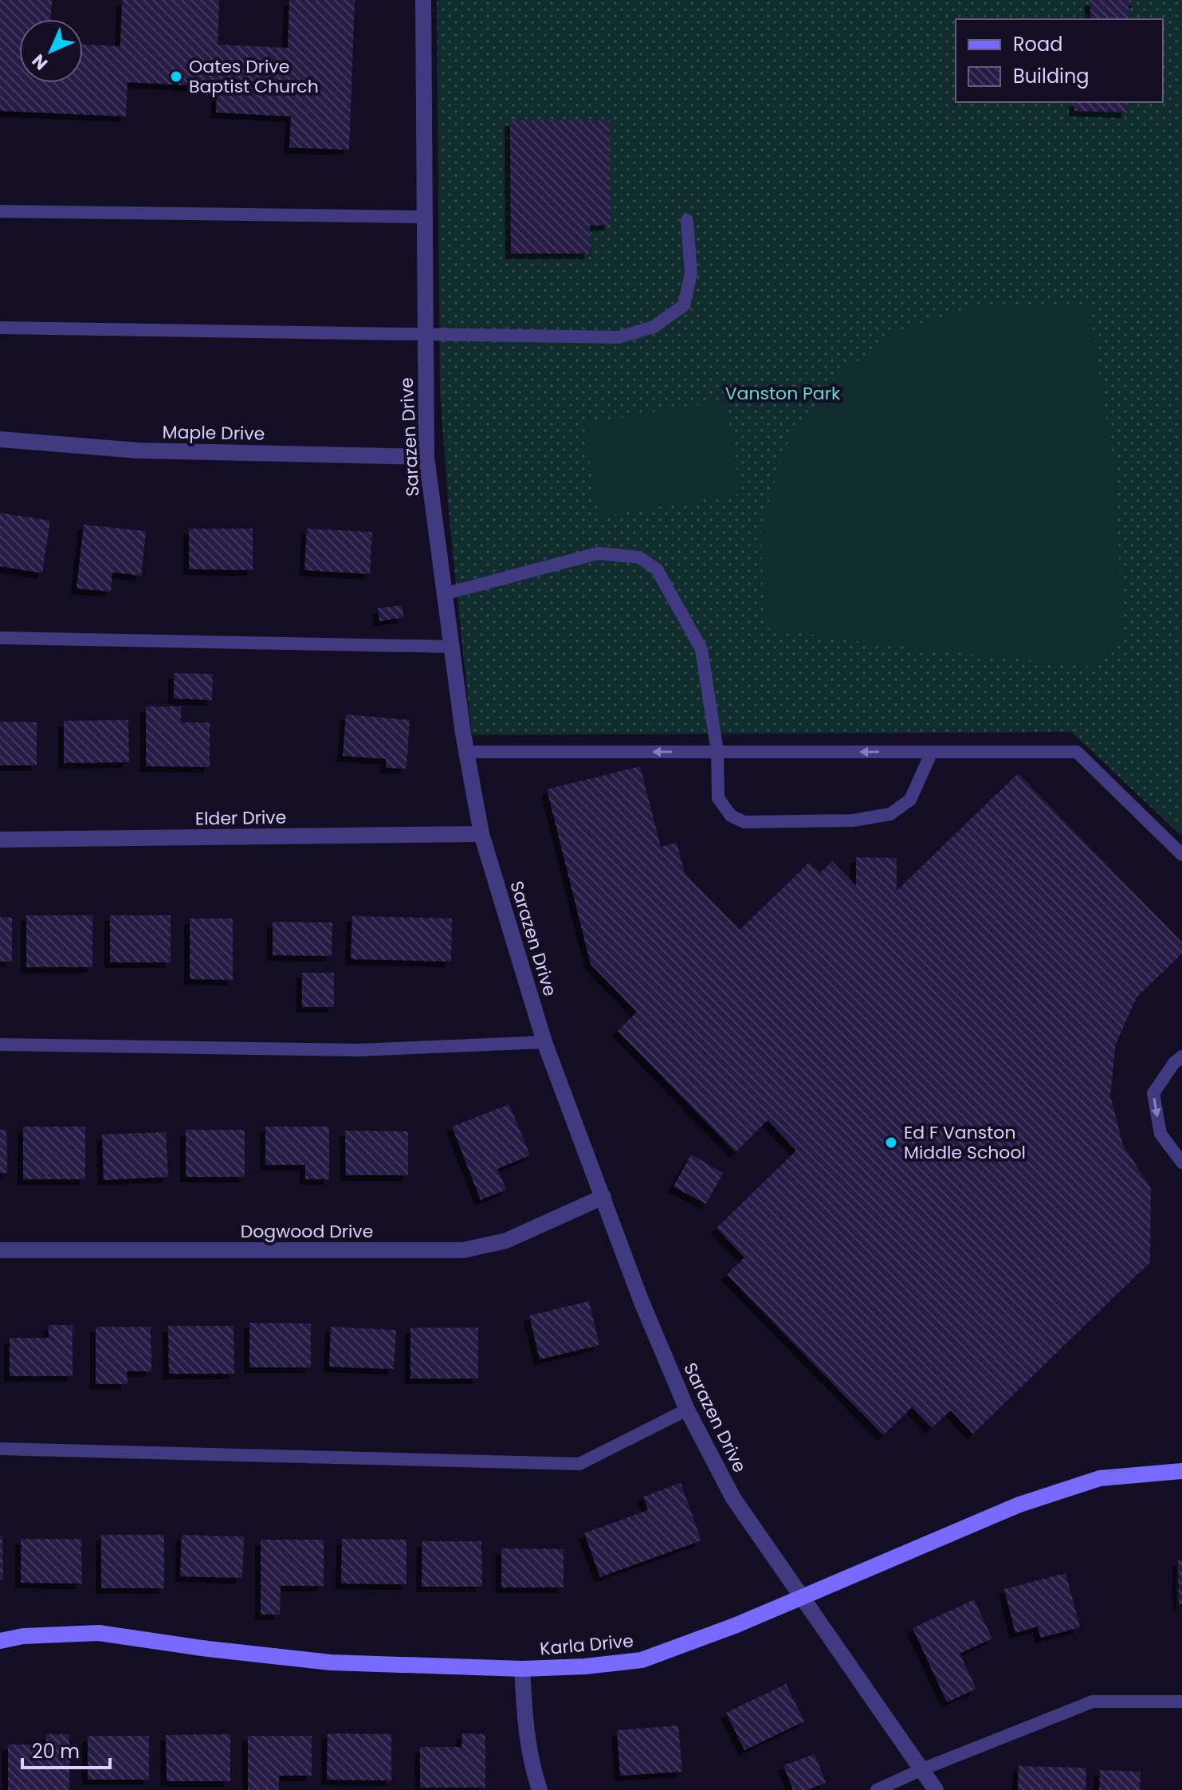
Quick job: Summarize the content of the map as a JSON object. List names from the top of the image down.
{
  "streets": {
    "street": [
      "Maple Drive",
      "Sarazen Drive",
      "Elder Drive",
      "Dogwood Drive",
      "Karla Drive"
    ]
  },
  "crossings": [
    ["Maple Drive", "Sarazen Drive"],
    ["Sarazen Drive", "Elder Drive"],
    ["Sarazen Drive", "Dogwood Drive"],
    ["Sarazen Drive", "Karla Drive"]
  ],
  "parks": ["Vanston Park"],
  "places": ["Oates Drive Baptist Church", "Ed F Vanston Middle School"],
  "legend": ["Road", "Building"],
  "scale_bar": "20 m",
  "north": "bottom left"
}
